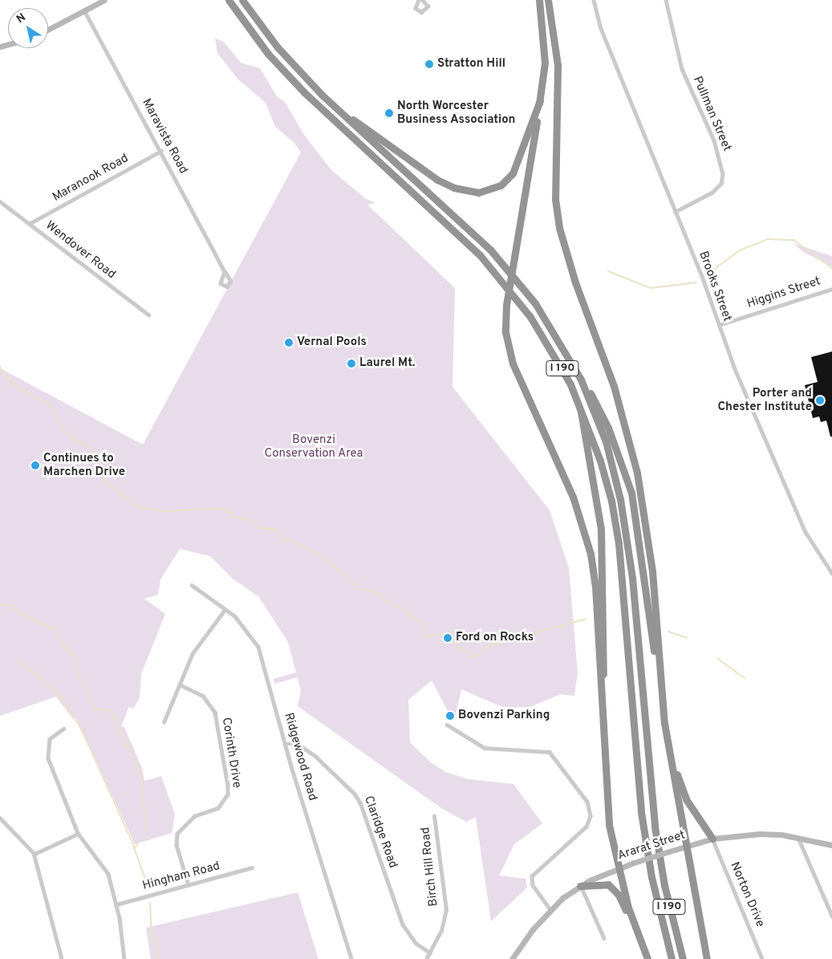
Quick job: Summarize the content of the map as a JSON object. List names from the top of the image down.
{
  "streets": {
    "highway": ["I 190"],
    "main road": ["Ararat Street"],
    "street": [
      "Pullman Street",
      "Maravista Road",
      "Maranook Road",
      "Wendover Road",
      "Brooks Street",
      "Higgins Street",
      "Corinth Drive",
      "Ridgewood Road",
      "Claridge Road",
      "Birch Hill Road",
      "Hingham Road",
      "Norton Drive"
    ]
  },
  "crossings": [
    ["Pullman Street", "Brooks Street"],
    ["Maravista Road", "Maranook Road"],
    ["Maranook Road", "Wendover Road"],
    ["Brooks Street", "Higgins Street"],
    ["Corinth Drive", "Hingham Road"],
    ["Ridgewood Road", "Claridge Road"],
    ["Claridge Road", "Birch Hill Road"],
    ["Ararat Street", "Norton Drive"]
  ],
  "parks": ["Bovenzi Conservation Area"],
  "places": [
    "Stratton Hill",
    "North Worcester Business Association",
    "Vernal Pools",
    "Laurel Mt.",
    "Porter and Chester Institute",
    "Continues to Marchen Drive",
    "Ford on Rocks",
    "Bovenzi Parking"
  ],
  "north": "top left"
}
